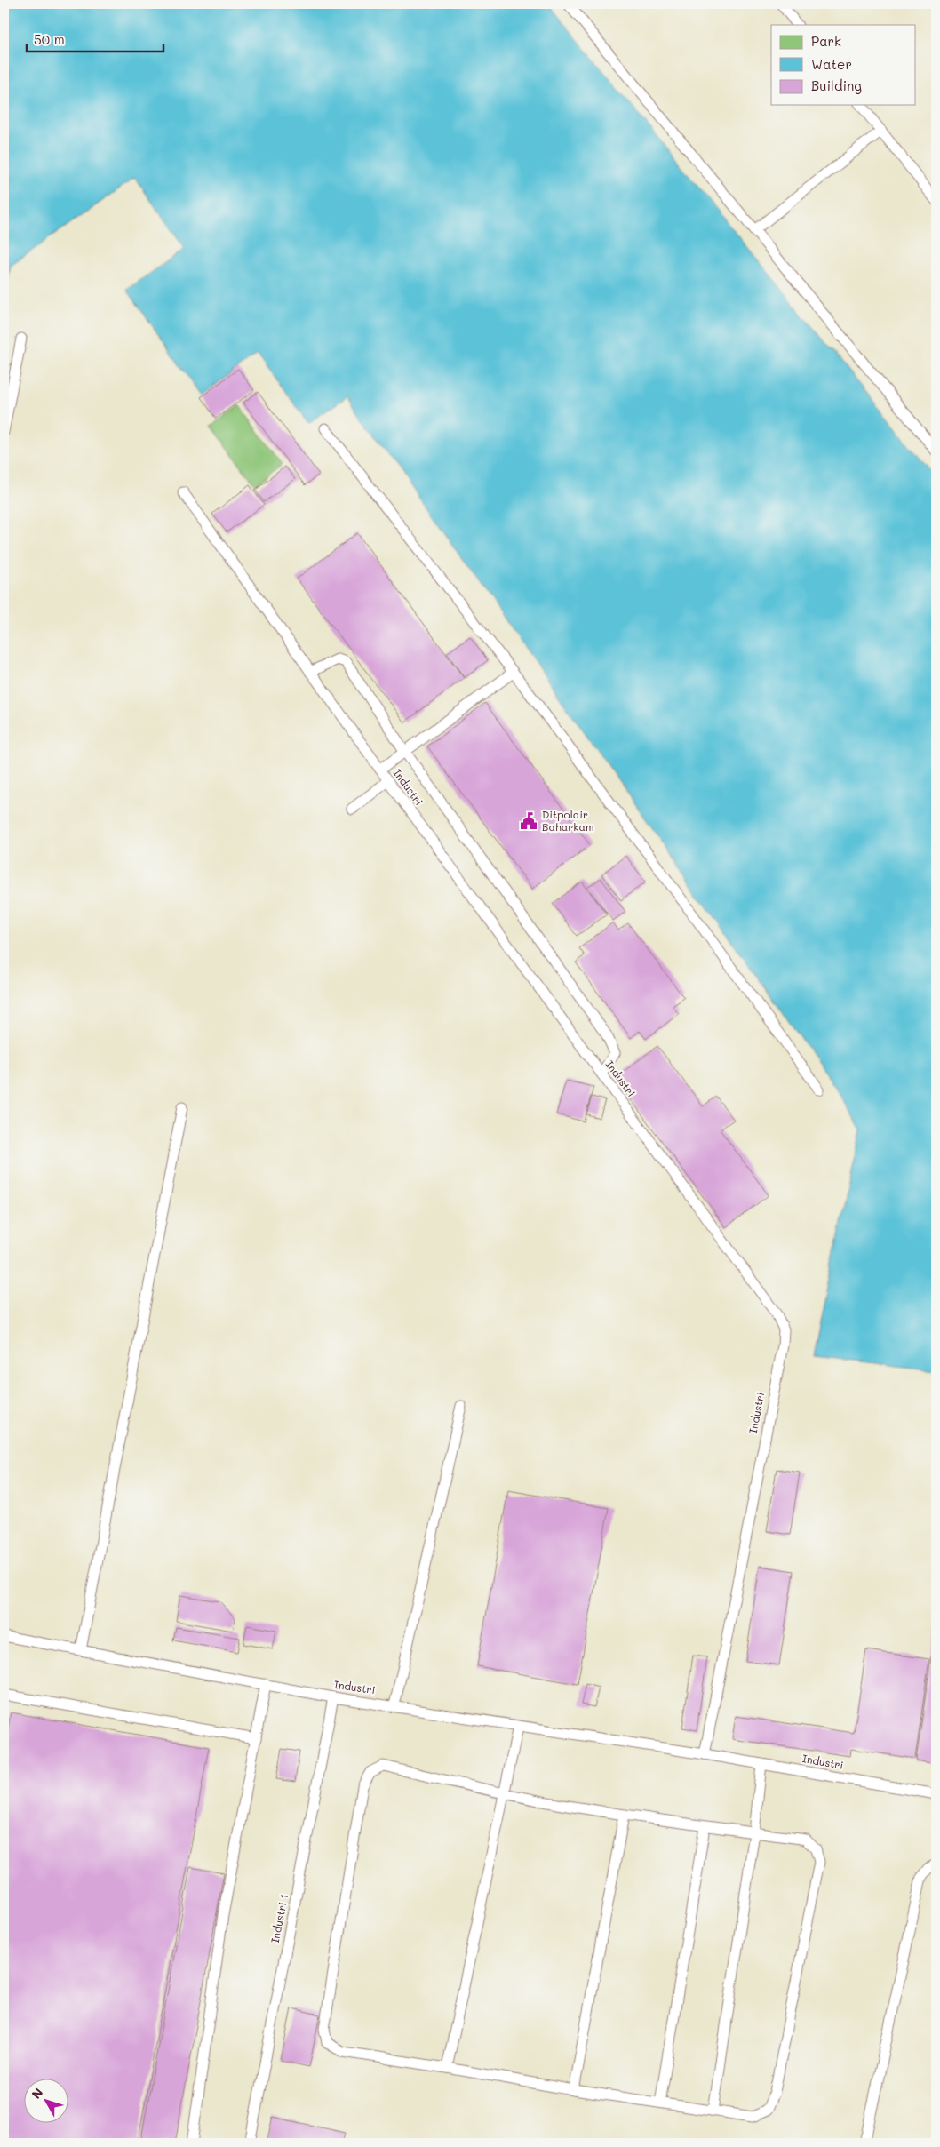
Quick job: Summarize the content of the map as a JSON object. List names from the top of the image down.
{
  "streets": {
    "lane": ["Industri", "Industri 1"]
  },
  "crossings": [
    ["Industri", "Industri 1"]
  ],
  "places": {
    "public building": ["Ditpolair Baharkam"]
  },
  "legend": ["Park", "Water", "Building"],
  "scale_bar": "50 m",
  "north": "top left"
}
